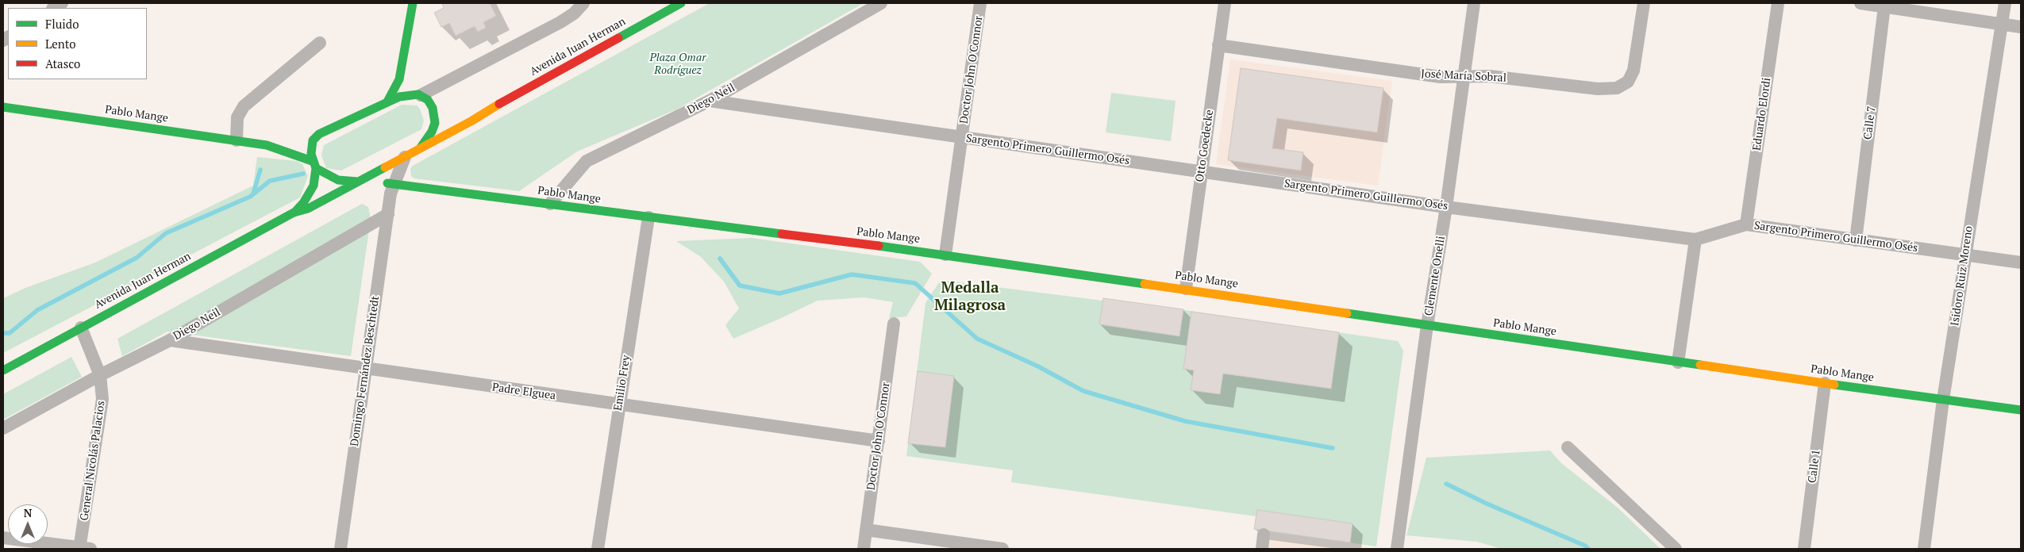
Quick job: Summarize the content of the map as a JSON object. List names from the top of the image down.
{
  "streets": {
    "street": [
      "Avenida Juan Herman",
      "Doctor John O'Connor",
      "José María Sobral",
      "Diego Neil",
      "Pablo Mange",
      "Eduardo Elordi",
      "Calle 7",
      "Otto Goedecke",
      "Sargento Primero Guillermo Osés",
      "Clemente Onelli",
      "Isidoro Ruiz Moreno",
      "Domingo Fernández Beschtedt",
      "Emilio Frey",
      "Padre Elguea",
      "General Nicolás Palacios",
      "Calle 1"
    ]
  },
  "crossings": [
    ["Avenida Juan Herman", "Pablo Mange"],
    ["Avenida Juan Herman", "Domingo Fernández Beschtedt"],
    ["Avenida Juan Herman", "General Nicolás Palacios"],
    ["Doctor John O'Connor", "Pablo Mange"],
    ["Doctor John O'Connor", "Sargento Primero Guillermo Osés"],
    ["Doctor John O'Connor", "Padre Elguea"],
    ["José María Sobral", "Otto Goedecke"],
    ["José María Sobral", "Clemente Onelli"],
    ["Diego Neil", "Pablo Mange"],
    ["Diego Neil", "Sargento Primero Guillermo Osés"],
    ["Diego Neil", "Domingo Fernández Beschtedt"],
    ["Diego Neil", "Padre Elguea"],
    ["Diego Neil", "General Nicolás Palacios"],
    ["Pablo Mange", "Otto Goedecke"],
    ["Pablo Mange", "Clemente Onelli"],
    ["Pablo Mange", "Isidoro Ruiz Moreno"],
    ["Pablo Mange", "Domingo Fernández Beschtedt"],
    ["Pablo Mange", "Emilio Frey"],
    ["Pablo Mange", "Calle 1"],
    ["Eduardo Elordi", "Sargento Primero Guillermo Osés"],
    ["Calle 7", "Sargento Primero Guillermo Osés"],
    ["Otto Goedecke", "Sargento Primero Guillermo Osés"],
    ["Sargento Primero Guillermo Osés", "Clemente Onelli"],
    ["Sargento Primero Guillermo Osés", "Isidoro Ruiz Moreno"],
    ["Domingo Fernández Beschtedt", "Padre Elguea"],
    ["Emilio Frey", "Padre Elguea"]
  ],
  "districts": ["Medalla Milagrosa"],
  "parks": ["Plaza Omar Rodríguez"],
  "legend": ["Fluido", "Lento", "Atasco"],
  "north": "top"
}
